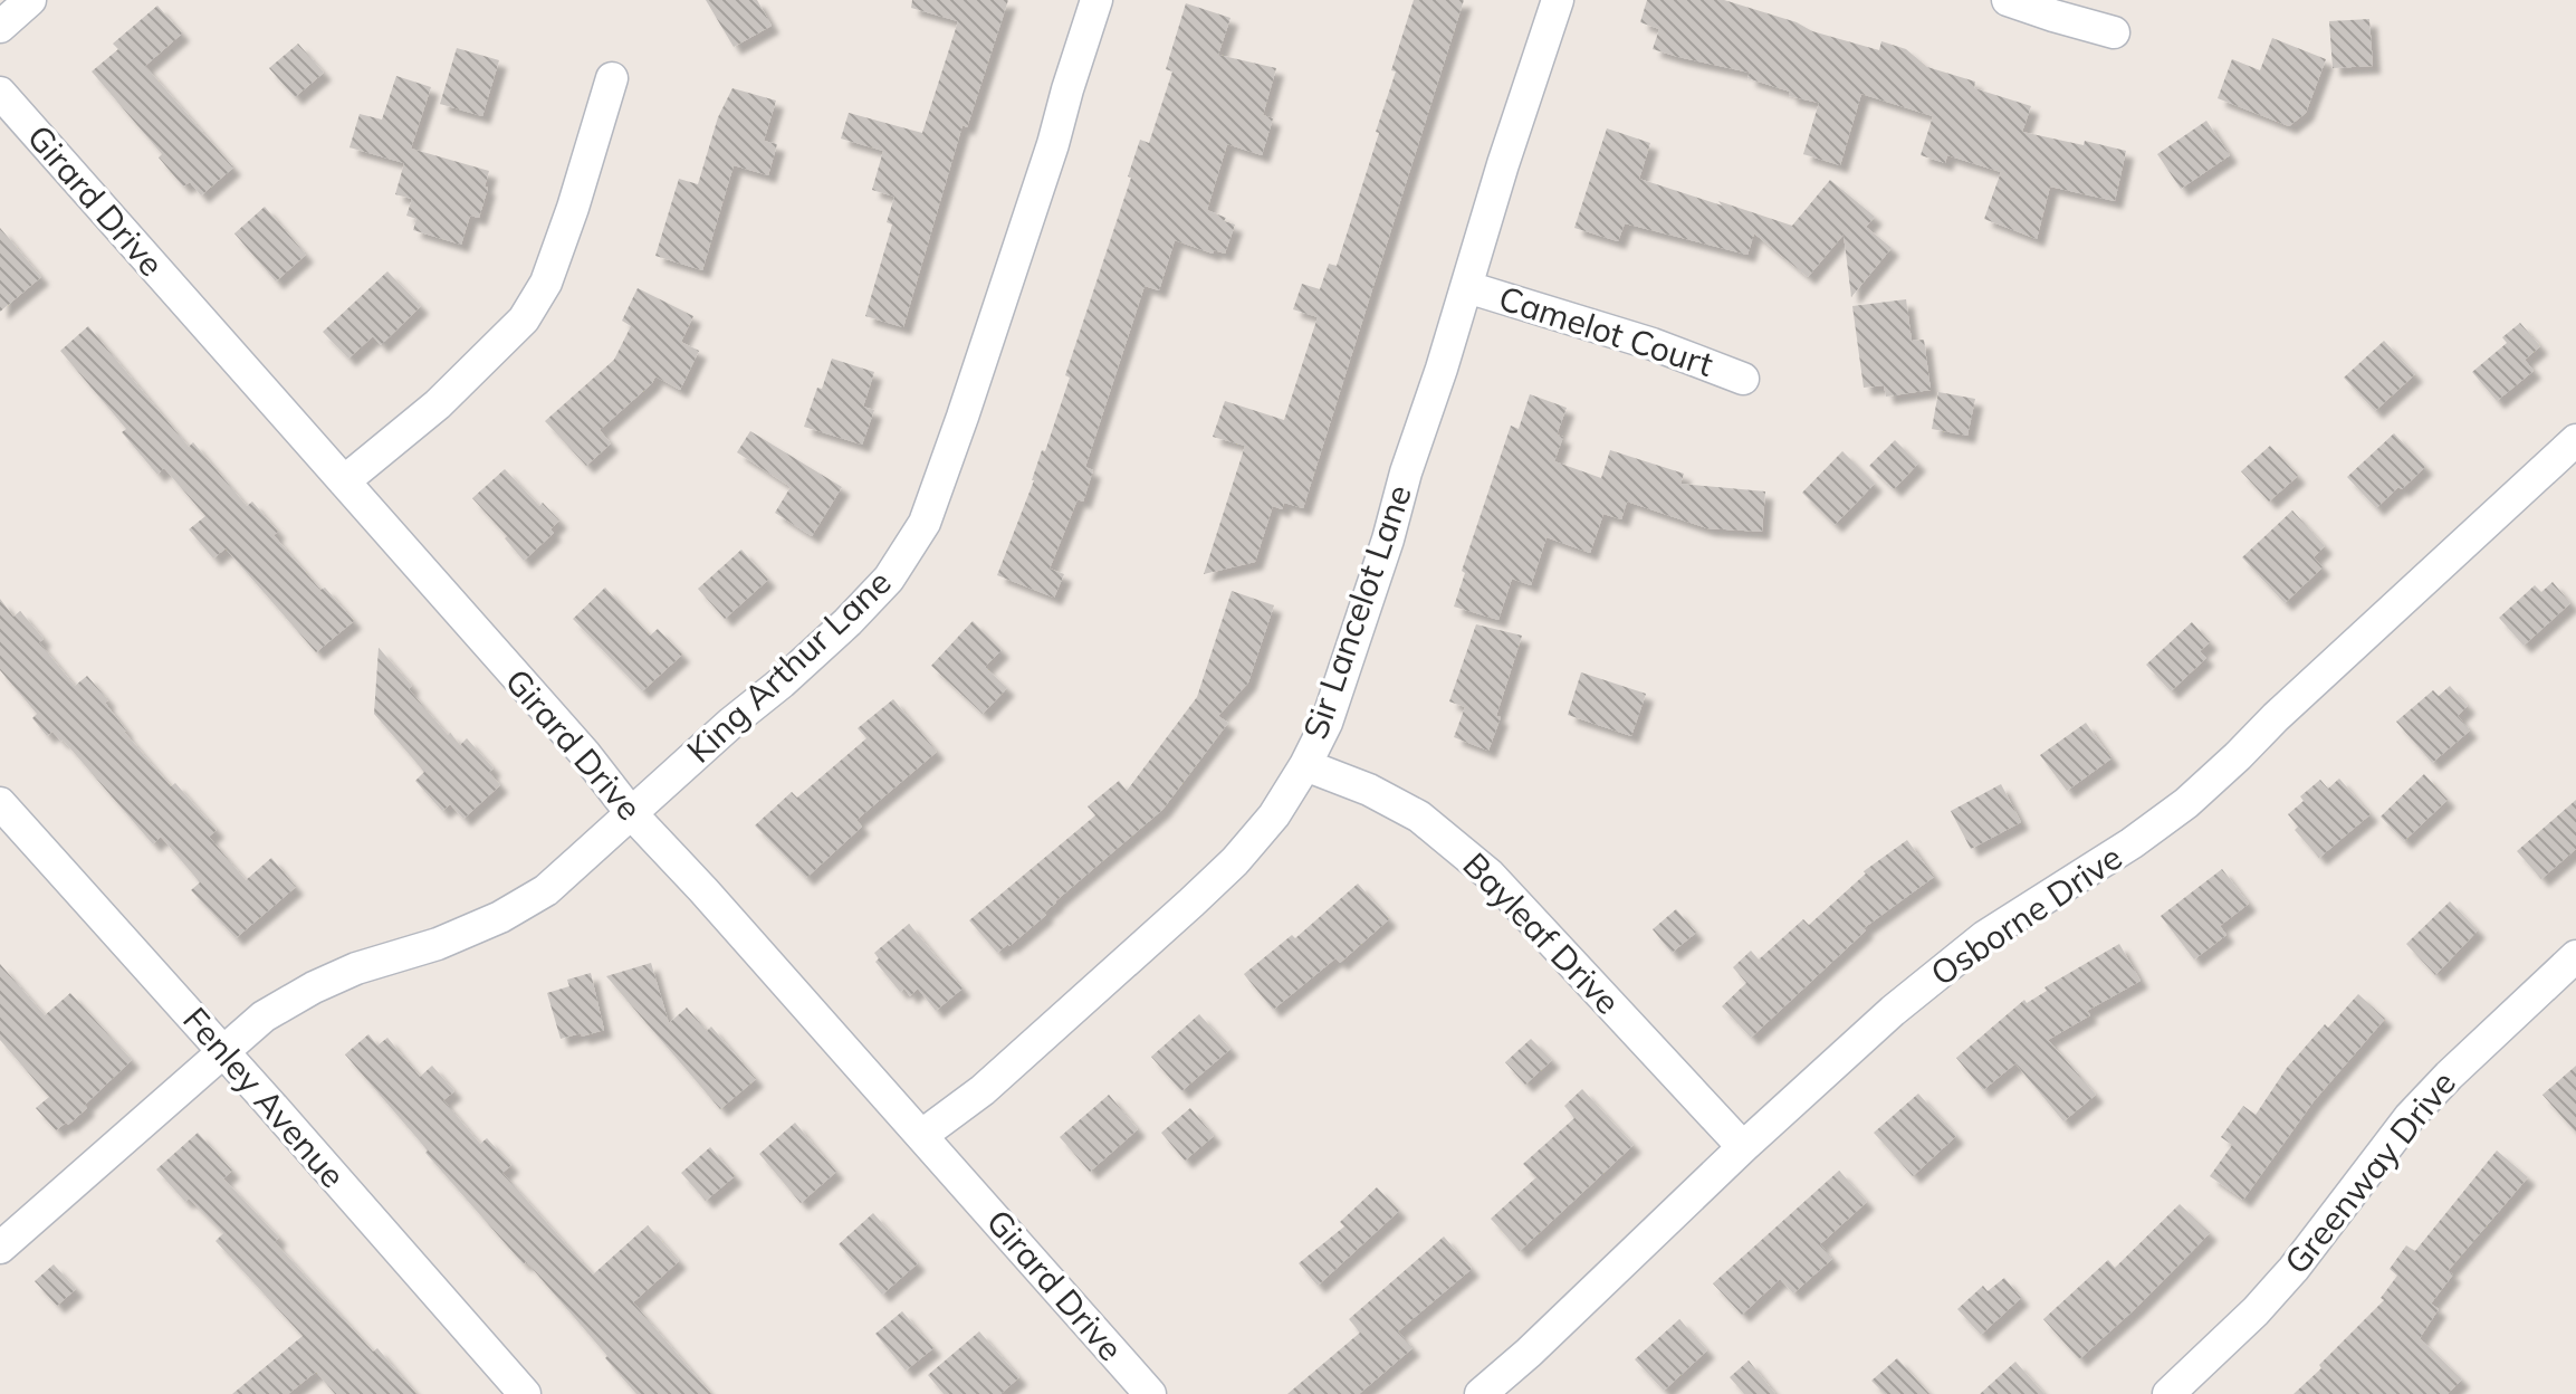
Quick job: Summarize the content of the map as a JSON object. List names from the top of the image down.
{
  "streets": {
    "street": [
      "Girard Drive",
      "Camelot Court",
      "Sir Lancelot Lane",
      "King Arthur Lane",
      "Osborne Drive",
      "Bayleaf Drive",
      "Fenley Avenue",
      "Greenway Drive"
    ]
  },
  "crossings": [
    ["Girard Drive", "Sir Lancelot Lane"],
    ["Girard Drive", "King Arthur Lane"],
    ["Camelot Court", "Sir Lancelot Lane"],
    ["Sir Lancelot Lane", "Bayleaf Drive"],
    ["King Arthur Lane", "Fenley Avenue"],
    ["Osborne Drive", "Bayleaf Drive"]
  ]
}
